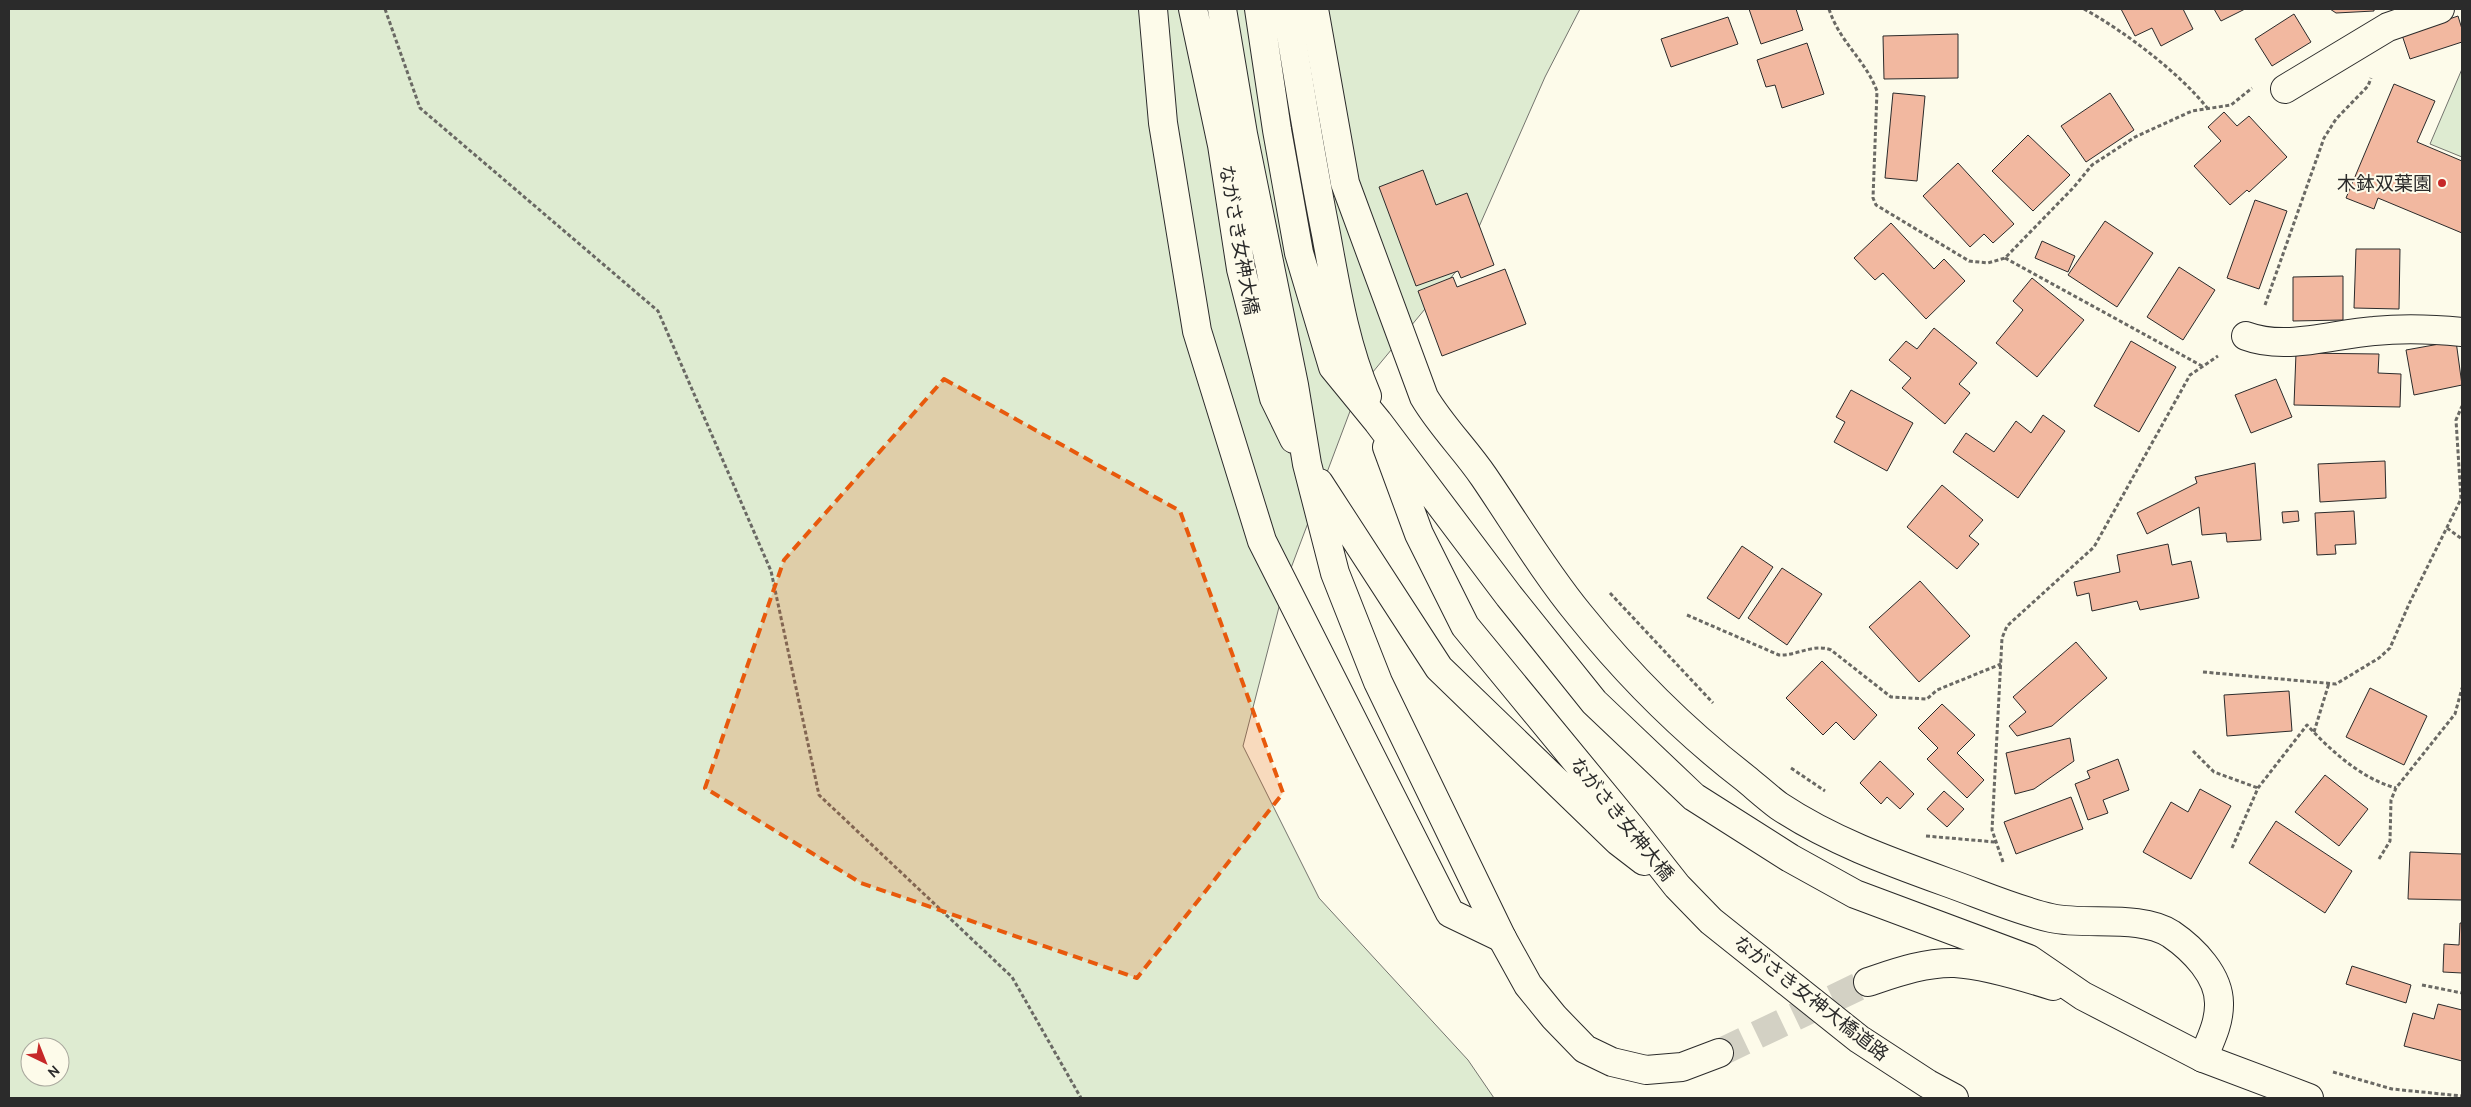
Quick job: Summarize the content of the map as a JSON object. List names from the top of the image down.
{
  "streets": {
    "main road": ["ながさき女神大橋", "ながさき女神大橋道路"]
  },
  "crossings": [
    ["ながさき女神大橋", "ながさき女神大橋道路"]
  ],
  "places": ["木鉢双葉園"],
  "north": "bottom right"
}
